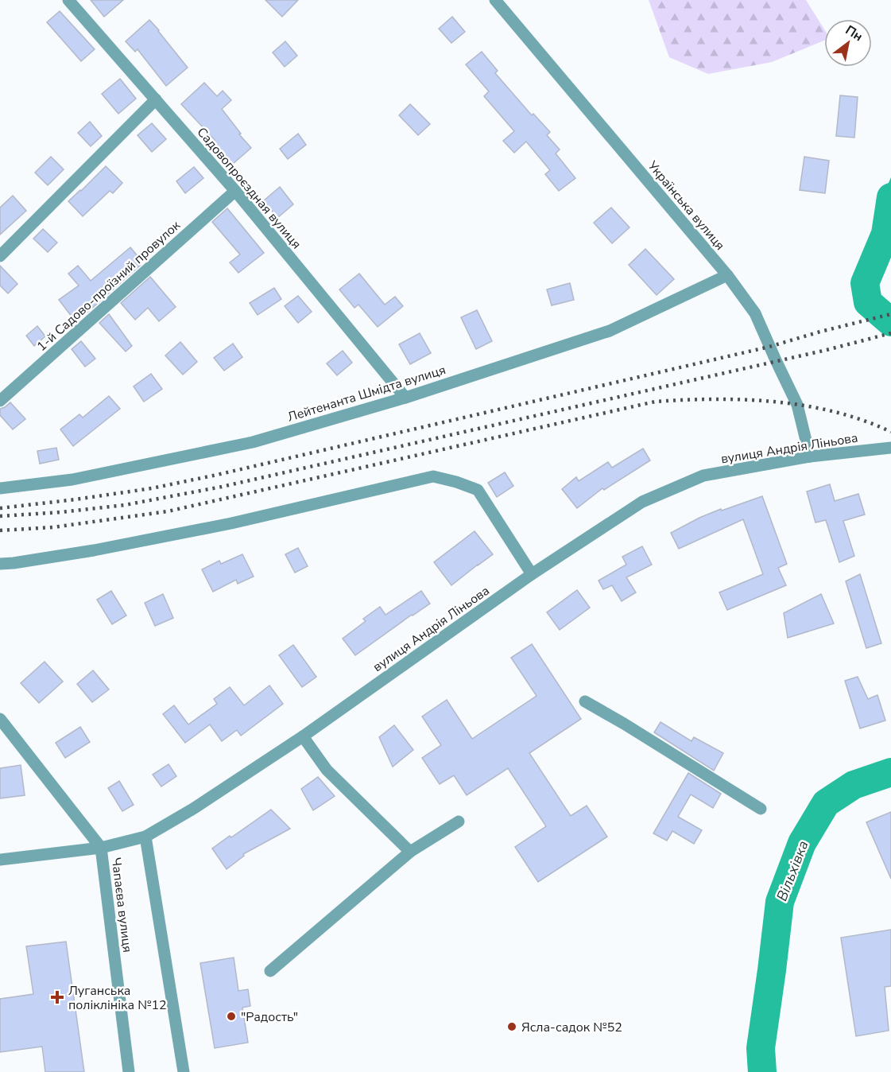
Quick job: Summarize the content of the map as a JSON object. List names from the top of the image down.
{
  "streets": {
    "street": [
      "Садовопроєздная вулиця",
      "Українська вулиця",
      "1-й Садово-проїзний провулок",
      "Лейтенанта Шмідта вулиця",
      "вулиця Андрія Ліньова",
      "Чапаєва вулиця"
    ]
  },
  "crossings": [
    ["Садовопроєздная вулиця", "1-й Садово-проїзний провулок"],
    ["Садовопроєздная вулиця", "Лейтенанта Шмідта вулиця"],
    ["Українська вулиця", "Лейтенанта Шмідта вулиця"],
    ["Українська вулиця", "вулиця Андрія Ліньова"],
    ["вулиця Андрія Ліньова", "Чапаєва вулиця"]
  ],
  "water": ["Вільхівка"],
  "places": {
    "health": ["Луганська поліклініка №12"],
    "other": ["\"Радость\"", "Ясла-садок №52"]
  },
  "north": "top right"
}
